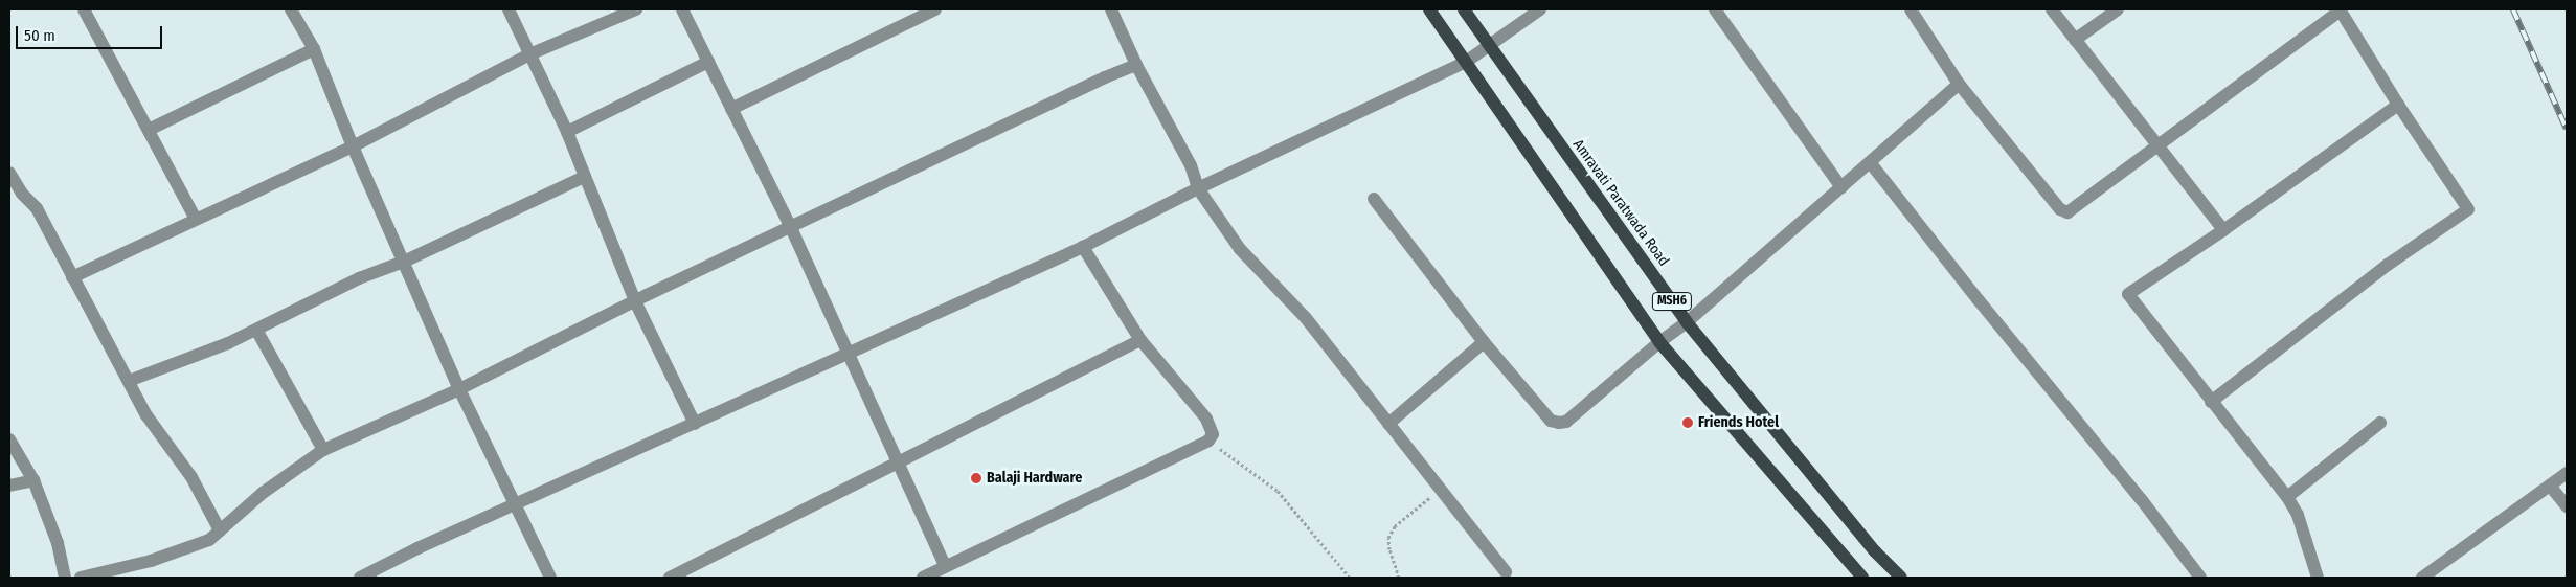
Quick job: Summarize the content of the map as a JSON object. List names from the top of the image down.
{
  "streets": {
    "main road": ["Amravati Paratwada Road", "MSH6"]
  },
  "places": ["Friends Hotel", "Balaji Hardware"],
  "scale_bar": "50 m"
}
